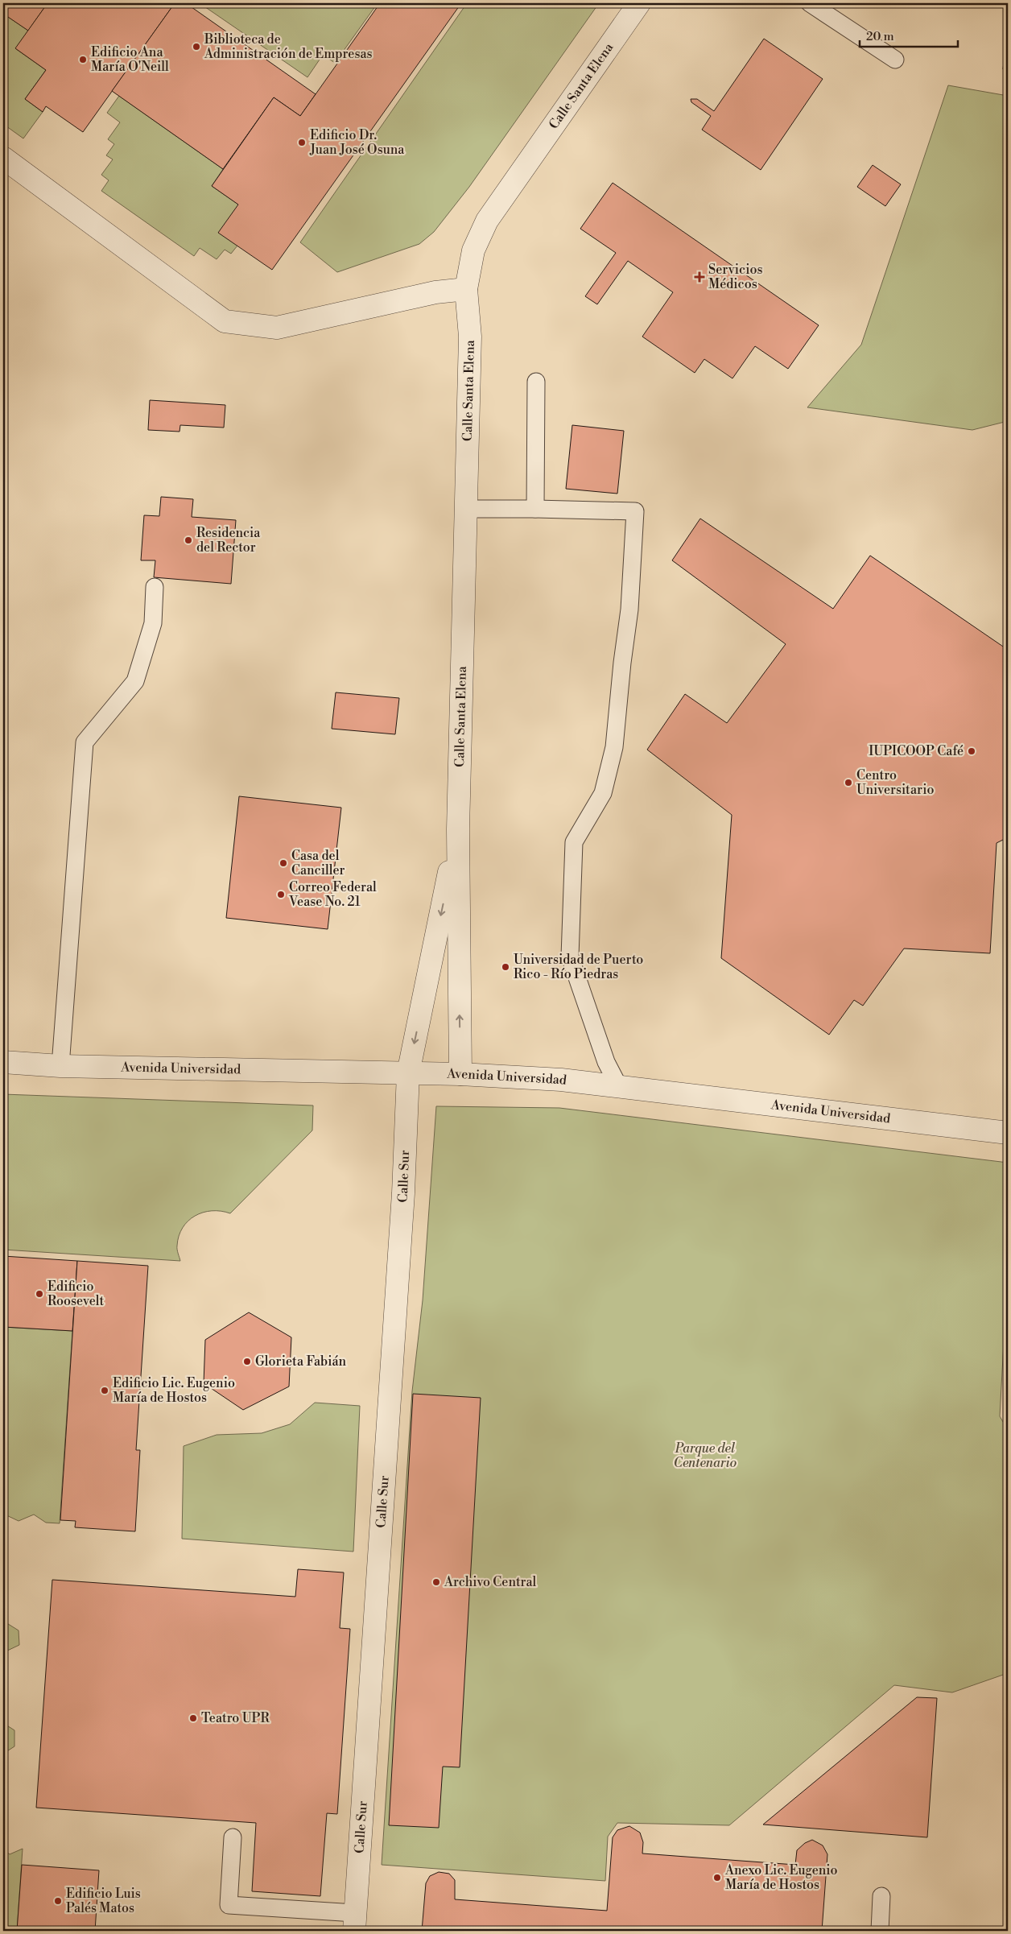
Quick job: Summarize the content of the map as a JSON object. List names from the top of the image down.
{
  "streets": {
    "street": ["Calle Santa Elena", "Avenida Universidad", "Calle Sur"]
  },
  "crossings": [
    ["Calle Santa Elena", "Avenida Universidad"],
    ["Calle Santa Elena", "Calle Sur"],
    ["Avenida Universidad", "Calle Sur"]
  ],
  "parks": ["Parque del Centenario"],
  "places": {
    "other": [
      "Biblioteca de Administración de Empresas",
      "Edificio Ana María O'Neill",
      "Edificio Dr. Juan José Osuna",
      "Residencia del Rector",
      "IUPICOOP Café",
      "Centro Universitario",
      "Casa del Canciller",
      "Correo Federal Vease No. 21",
      "Universidad de Puerto Rico - Río Piedras",
      "Edificio Roosevelt",
      "Glorieta Fabián",
      "Edificio Lic. Eugenio María de Hostos",
      "Archivo Central",
      "Teatro UPR",
      "Anexo Lic. Eugenio María de Hostos",
      "Edificio Luis Palés Matos"
    ],
    "health": ["Servicios Médicos"]
  },
  "scale_bar": "20 m"
}
